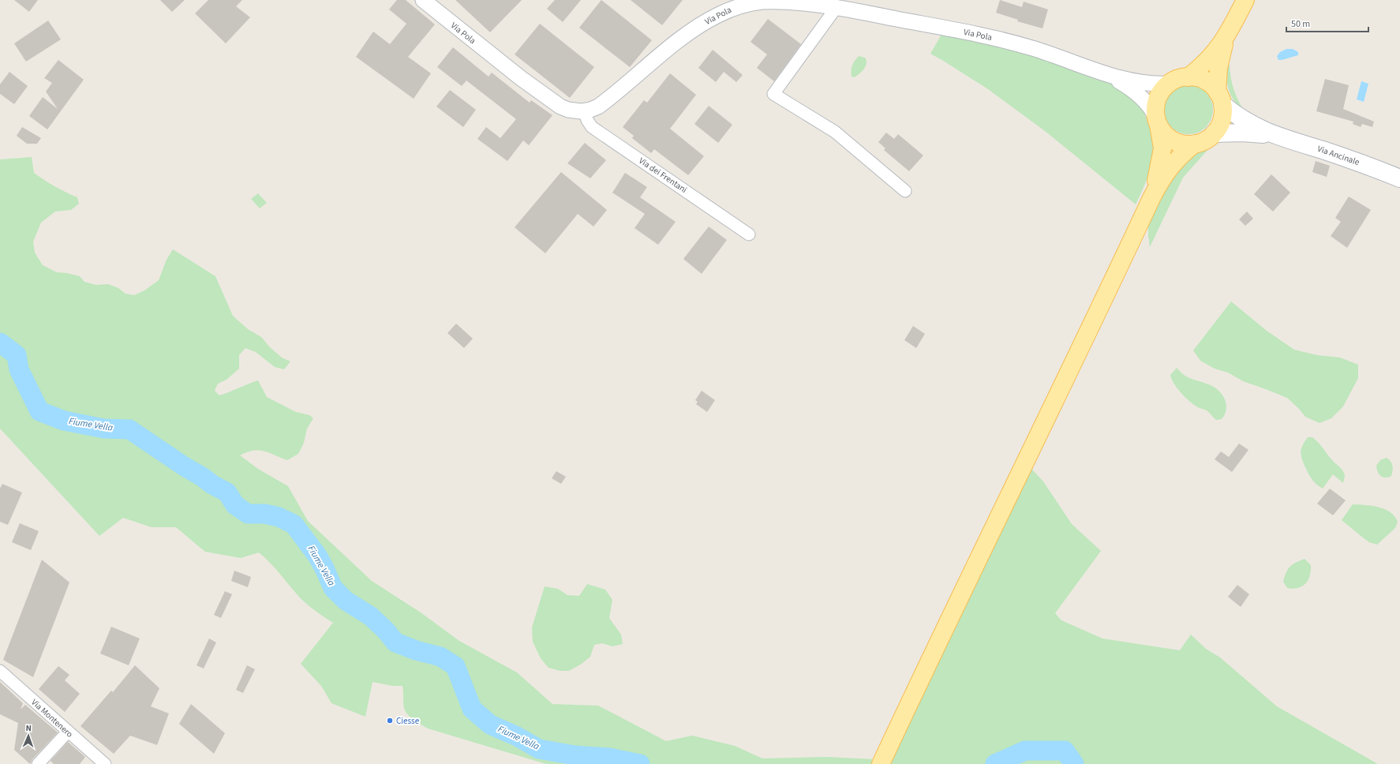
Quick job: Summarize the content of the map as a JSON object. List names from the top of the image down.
{
  "streets": {
    "main road": ["Via Ancinale"],
    "street": ["Via Pola", "Via dei Frentani", "Via Montenero"]
  },
  "crossings": [
    ["Via Pola", "Via Ancinale"],
    ["Via Pola", "Via dei Frentani"]
  ],
  "water": ["Fiume Vella"],
  "places": ["Ciesse"],
  "scale_bar": "50 m",
  "north": "top"
}
